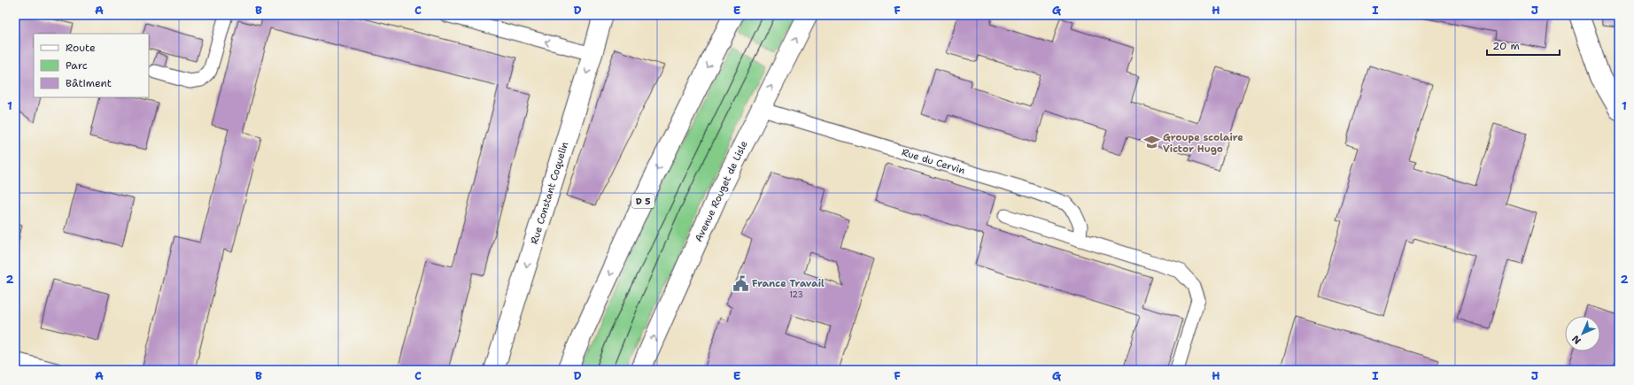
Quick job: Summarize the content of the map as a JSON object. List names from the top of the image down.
{
  "streets": {
    "main road": ["Avenue Rouget de Lisle", "Rue Constant Coquelin", "D 5"],
    "lane": ["Rue du Cervin"]
  },
  "crossings": [
    ["Rue du Cervin", "Avenue Rouget de Lisle"]
  ],
  "places": {
    "school or university": ["Groupe scolaire Victor Hugo"],
    "public building": ["France Travail"]
  },
  "house_numbers": ["123"],
  "legend": ["Route", "Parc", "Bâtiment"],
  "scale_bar": "20 m",
  "north": "bottom left",
  "grid": {
    "columns": [
      "A",
      "B",
      "C",
      "D",
      "E",
      "F",
      "G",
      "H",
      "I",
      "J"
    ],
    "rows": ["1", "2"]
  }
}
